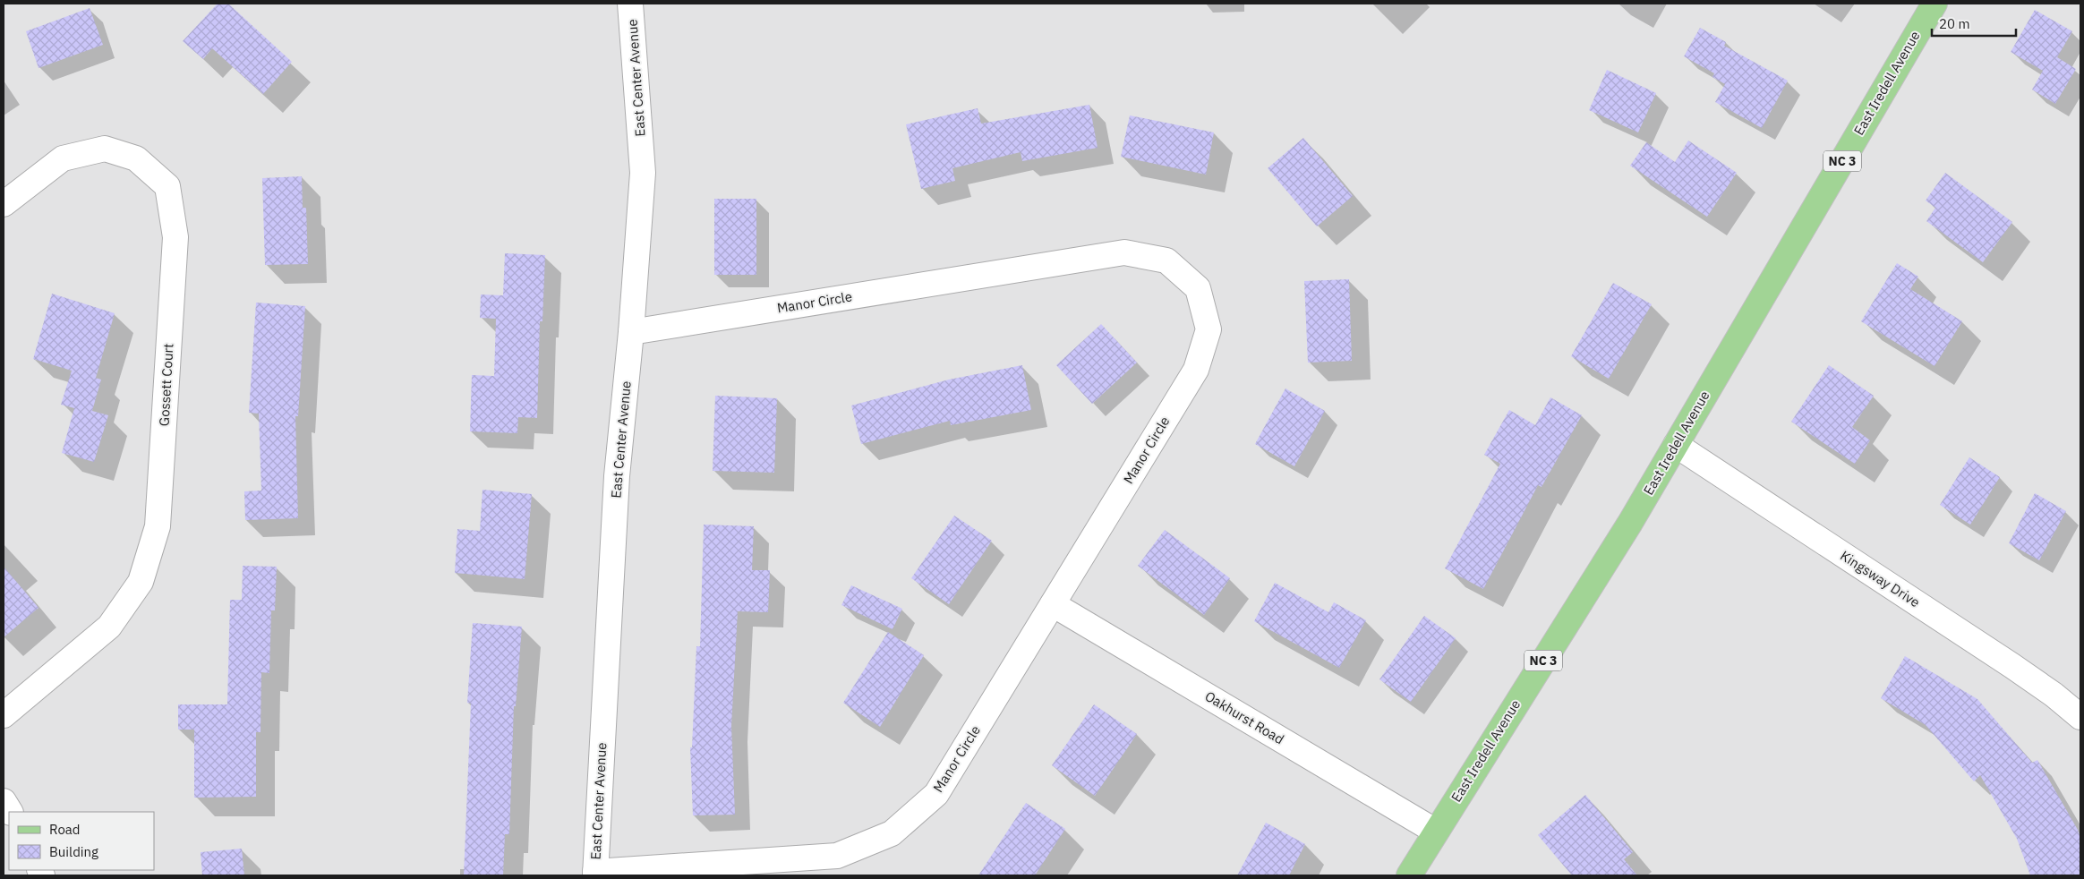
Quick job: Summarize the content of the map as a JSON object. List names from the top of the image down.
{
  "streets": {
    "main road": ["East Iredell Avenue", "NC 3"],
    "street": [
      "East Center Avenue",
      "Manor Circle",
      "Gossett Court",
      "Kingsway Drive",
      "Oakhurst Road"
    ]
  },
  "crossings": [
    ["East Center Avenue", "Manor Circle"],
    ["East Iredell Avenue", "Kingsway Drive"],
    ["East Iredell Avenue", "Oakhurst Road"],
    ["Manor Circle", "Oakhurst Road"]
  ],
  "legend": ["Road", "Building"],
  "scale_bar": "20 m"
}
